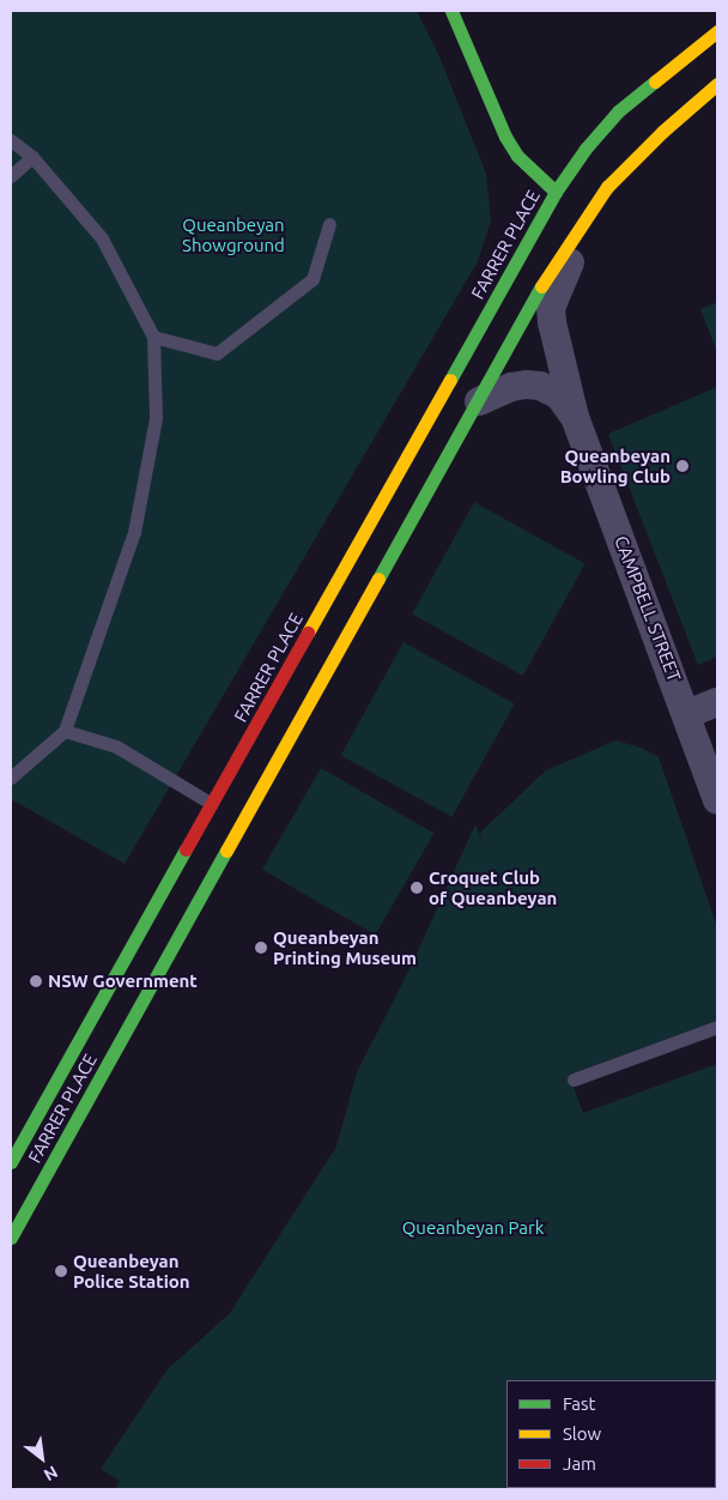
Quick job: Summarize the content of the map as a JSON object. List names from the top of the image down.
{
  "streets": {
    "main road": ["FARRER PLACE"],
    "street": ["CAMPBELL STREET"]
  },
  "crossings": [
    ["FARRER PLACE", "CAMPBELL STREET"]
  ],
  "parks": ["Queanbeyan Showground", "Queanbeyan Park"],
  "places": [
    "Queanbeyan Bowling Club",
    "Croquet Club of Queanbeyan",
    "Queanbeyan Printing Museum",
    "NSW Government",
    "Queanbeyan Police Station"
  ],
  "legend": ["Fast", "Slow", "Jam"],
  "north": "bottom right"
}
